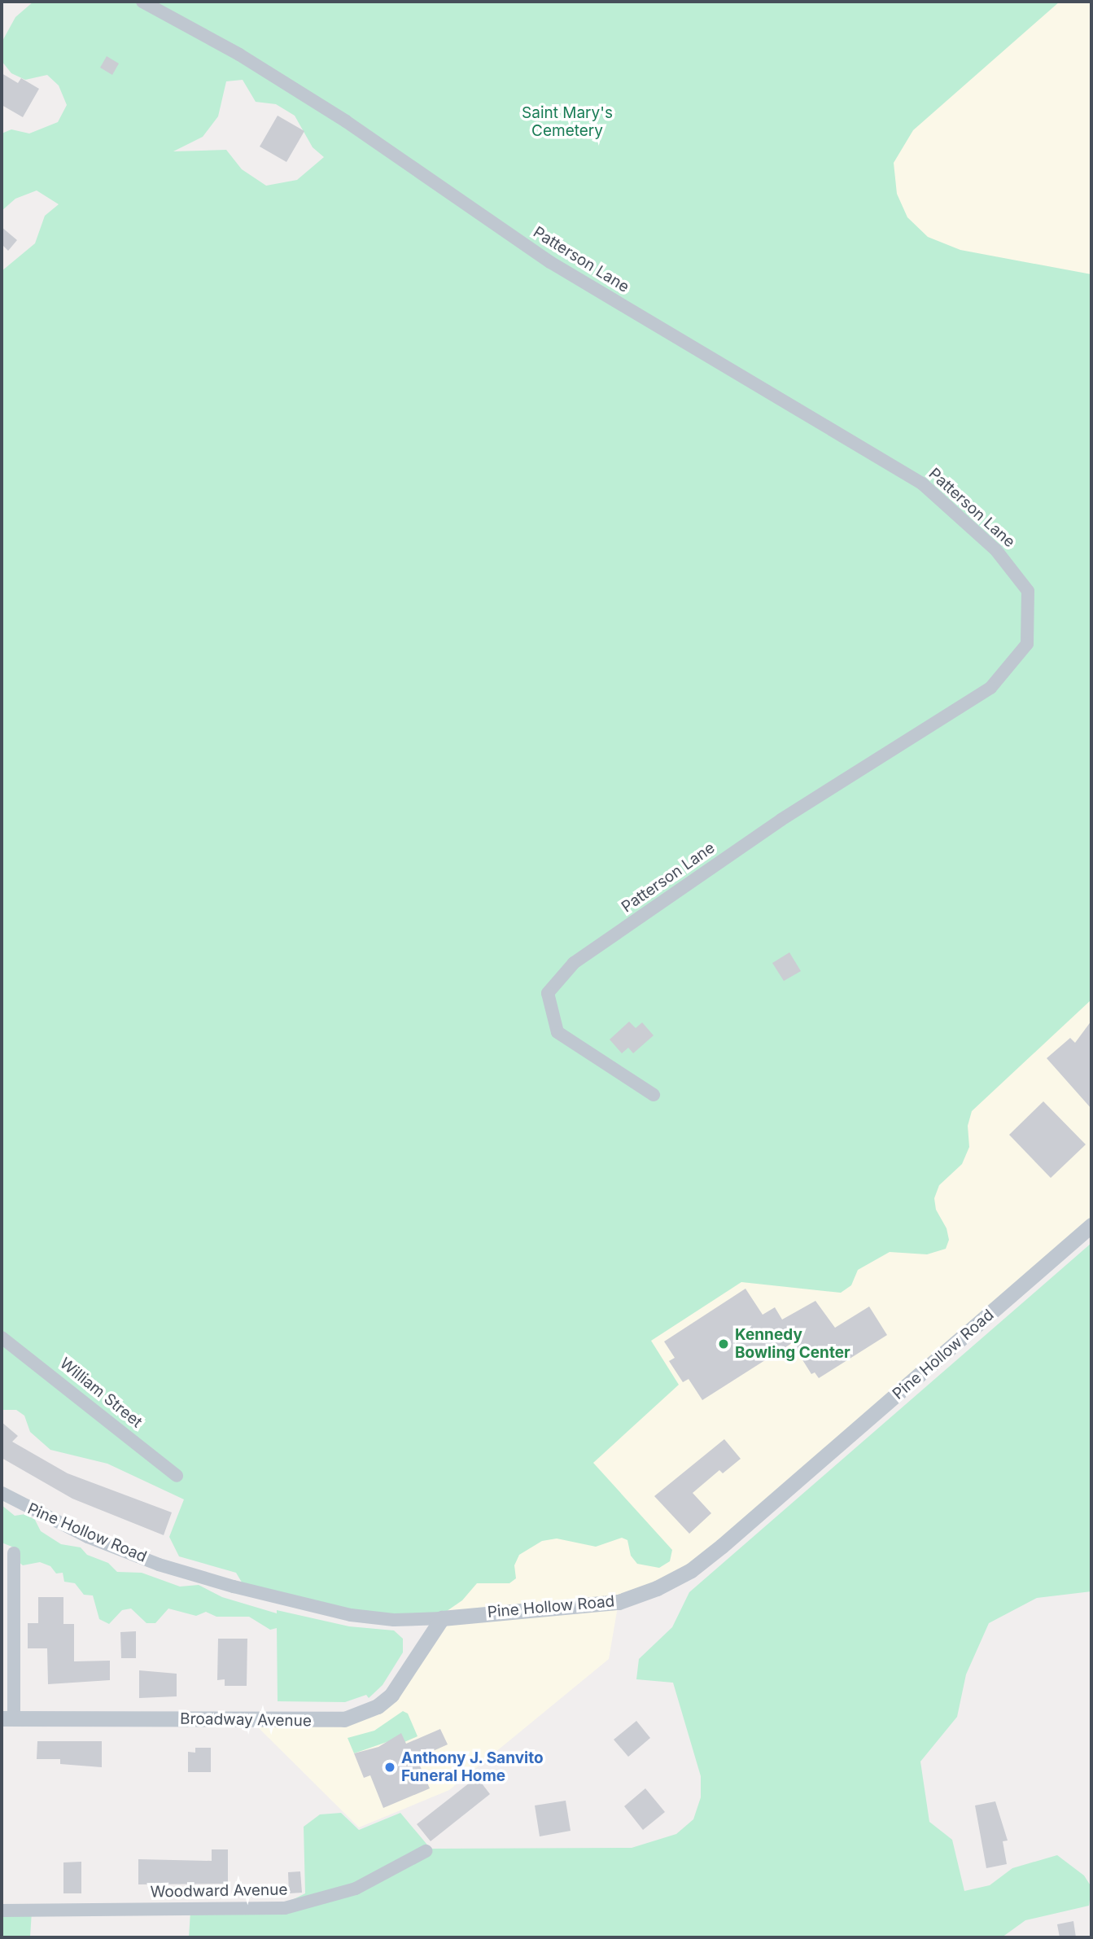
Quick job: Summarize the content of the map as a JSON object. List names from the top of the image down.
{
  "streets": {
    "street": [
      "Patterson Lane",
      "Pine Hollow Road",
      "William Street",
      "Broadway Avenue",
      "Woodward Avenue"
    ]
  },
  "crossings": [
    ["Pine Hollow Road", "Broadway Avenue"]
  ],
  "parks": ["Saint Mary's Cemetery"],
  "places": ["Kennedy Bowling Center", "Anthony J. Sanvito Funeral Home"]
}
